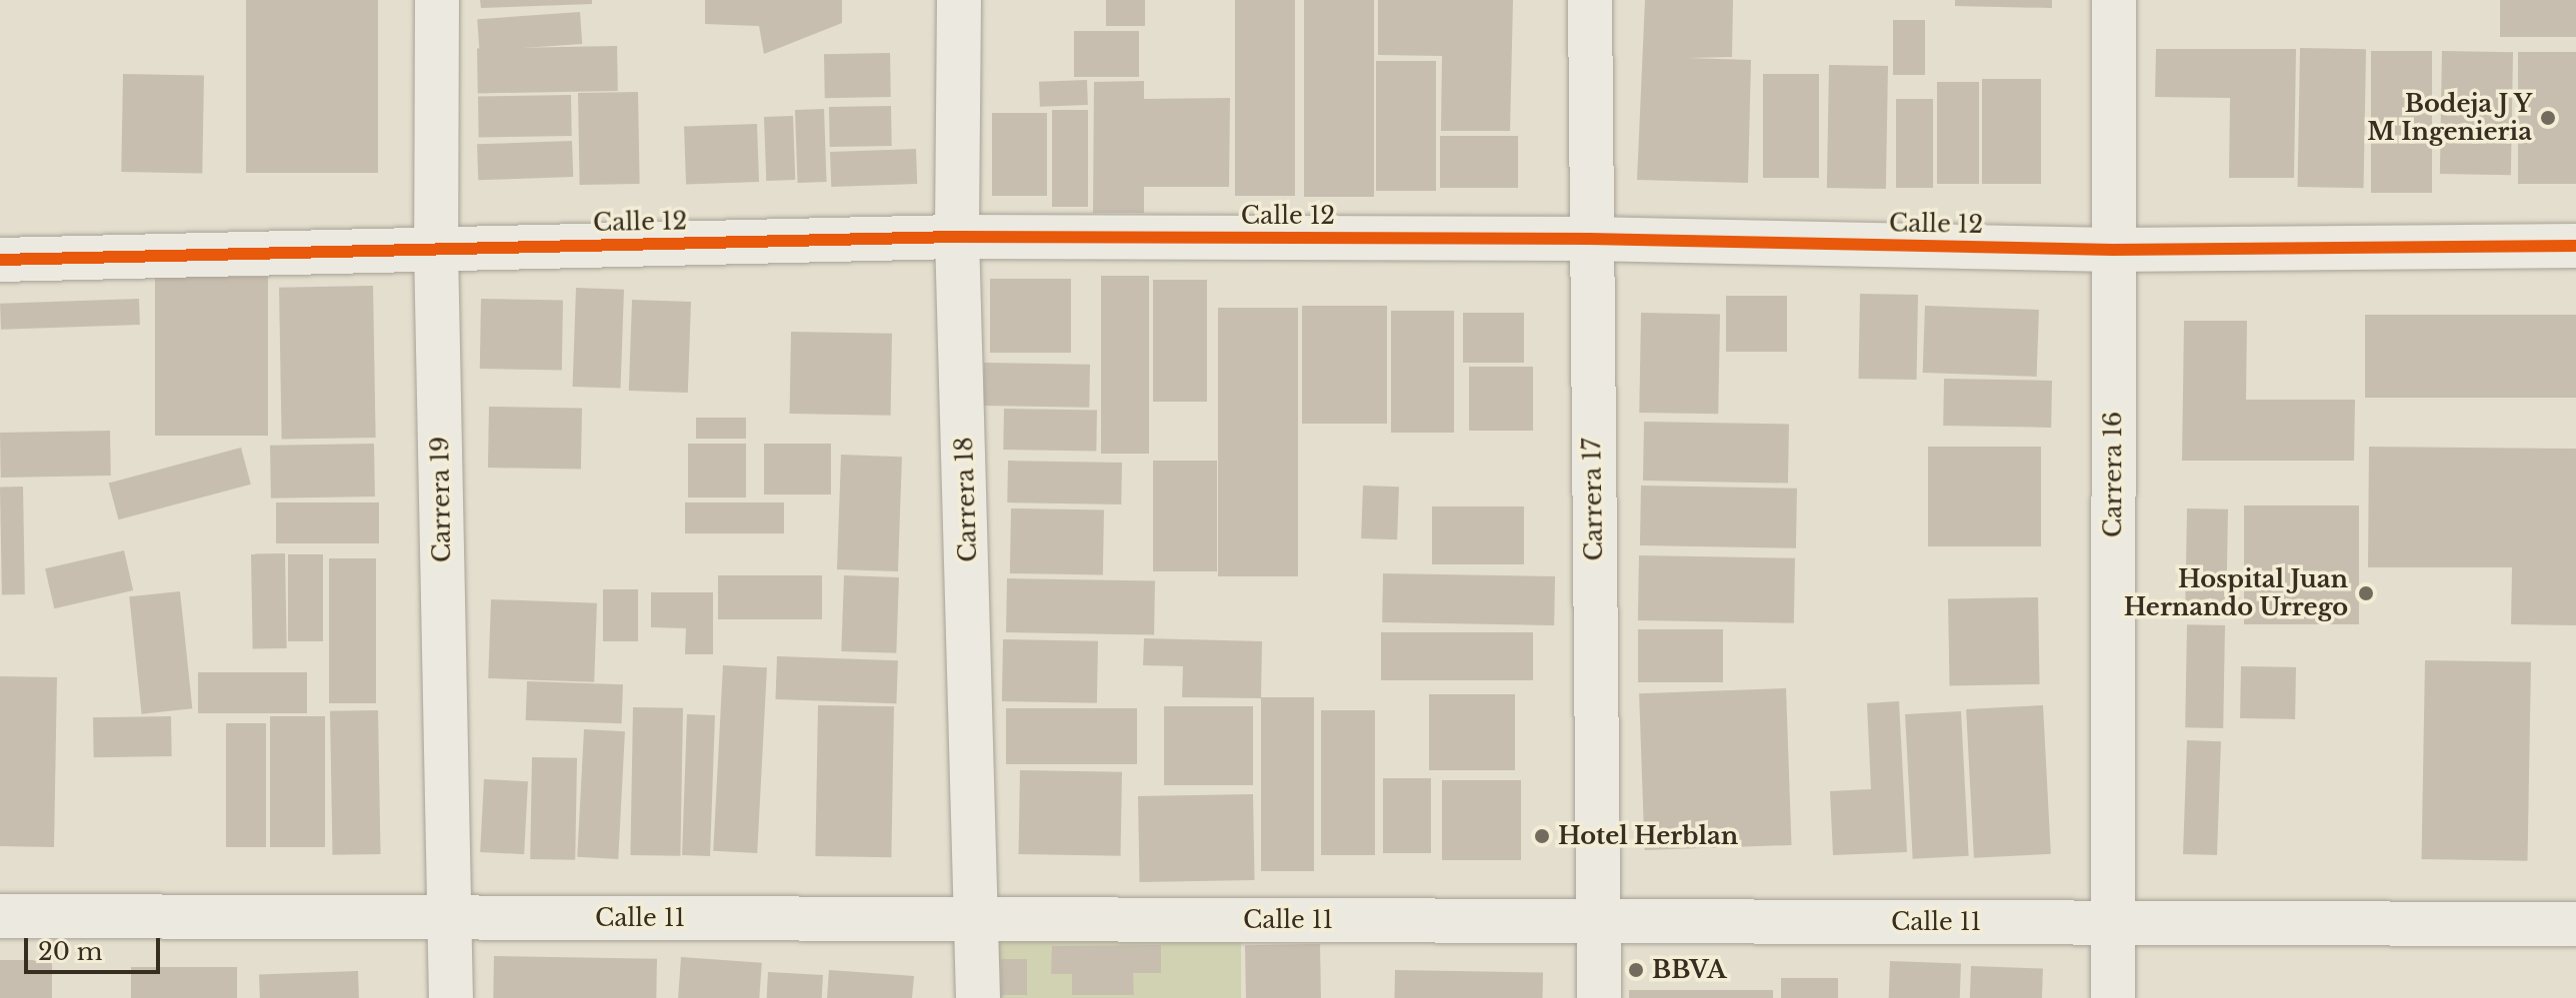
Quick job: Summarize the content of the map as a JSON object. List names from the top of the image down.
{
  "streets": {
    "street": [
      "Calle 12",
      "Carrera 16",
      "Carrera 19",
      "Carrera 18",
      "Carrera 17",
      "Calle 11"
    ]
  },
  "crossings": [
    ["Calle 12", "Carrera 16"],
    ["Calle 12", "Carrera 19"],
    ["Calle 12", "Carrera 18"],
    ["Calle 12", "Carrera 17"],
    ["Carrera 16", "Calle 11"],
    ["Carrera 19", "Calle 11"],
    ["Carrera 18", "Calle 11"],
    ["Carrera 17", "Calle 11"]
  ],
  "places": [
    "Bodeja J Y M Ingenieria",
    "Hospital Juan Hernando Urrego",
    "Hotel Herblan",
    "BBVA"
  ],
  "scale_bar": "20 m"
}
